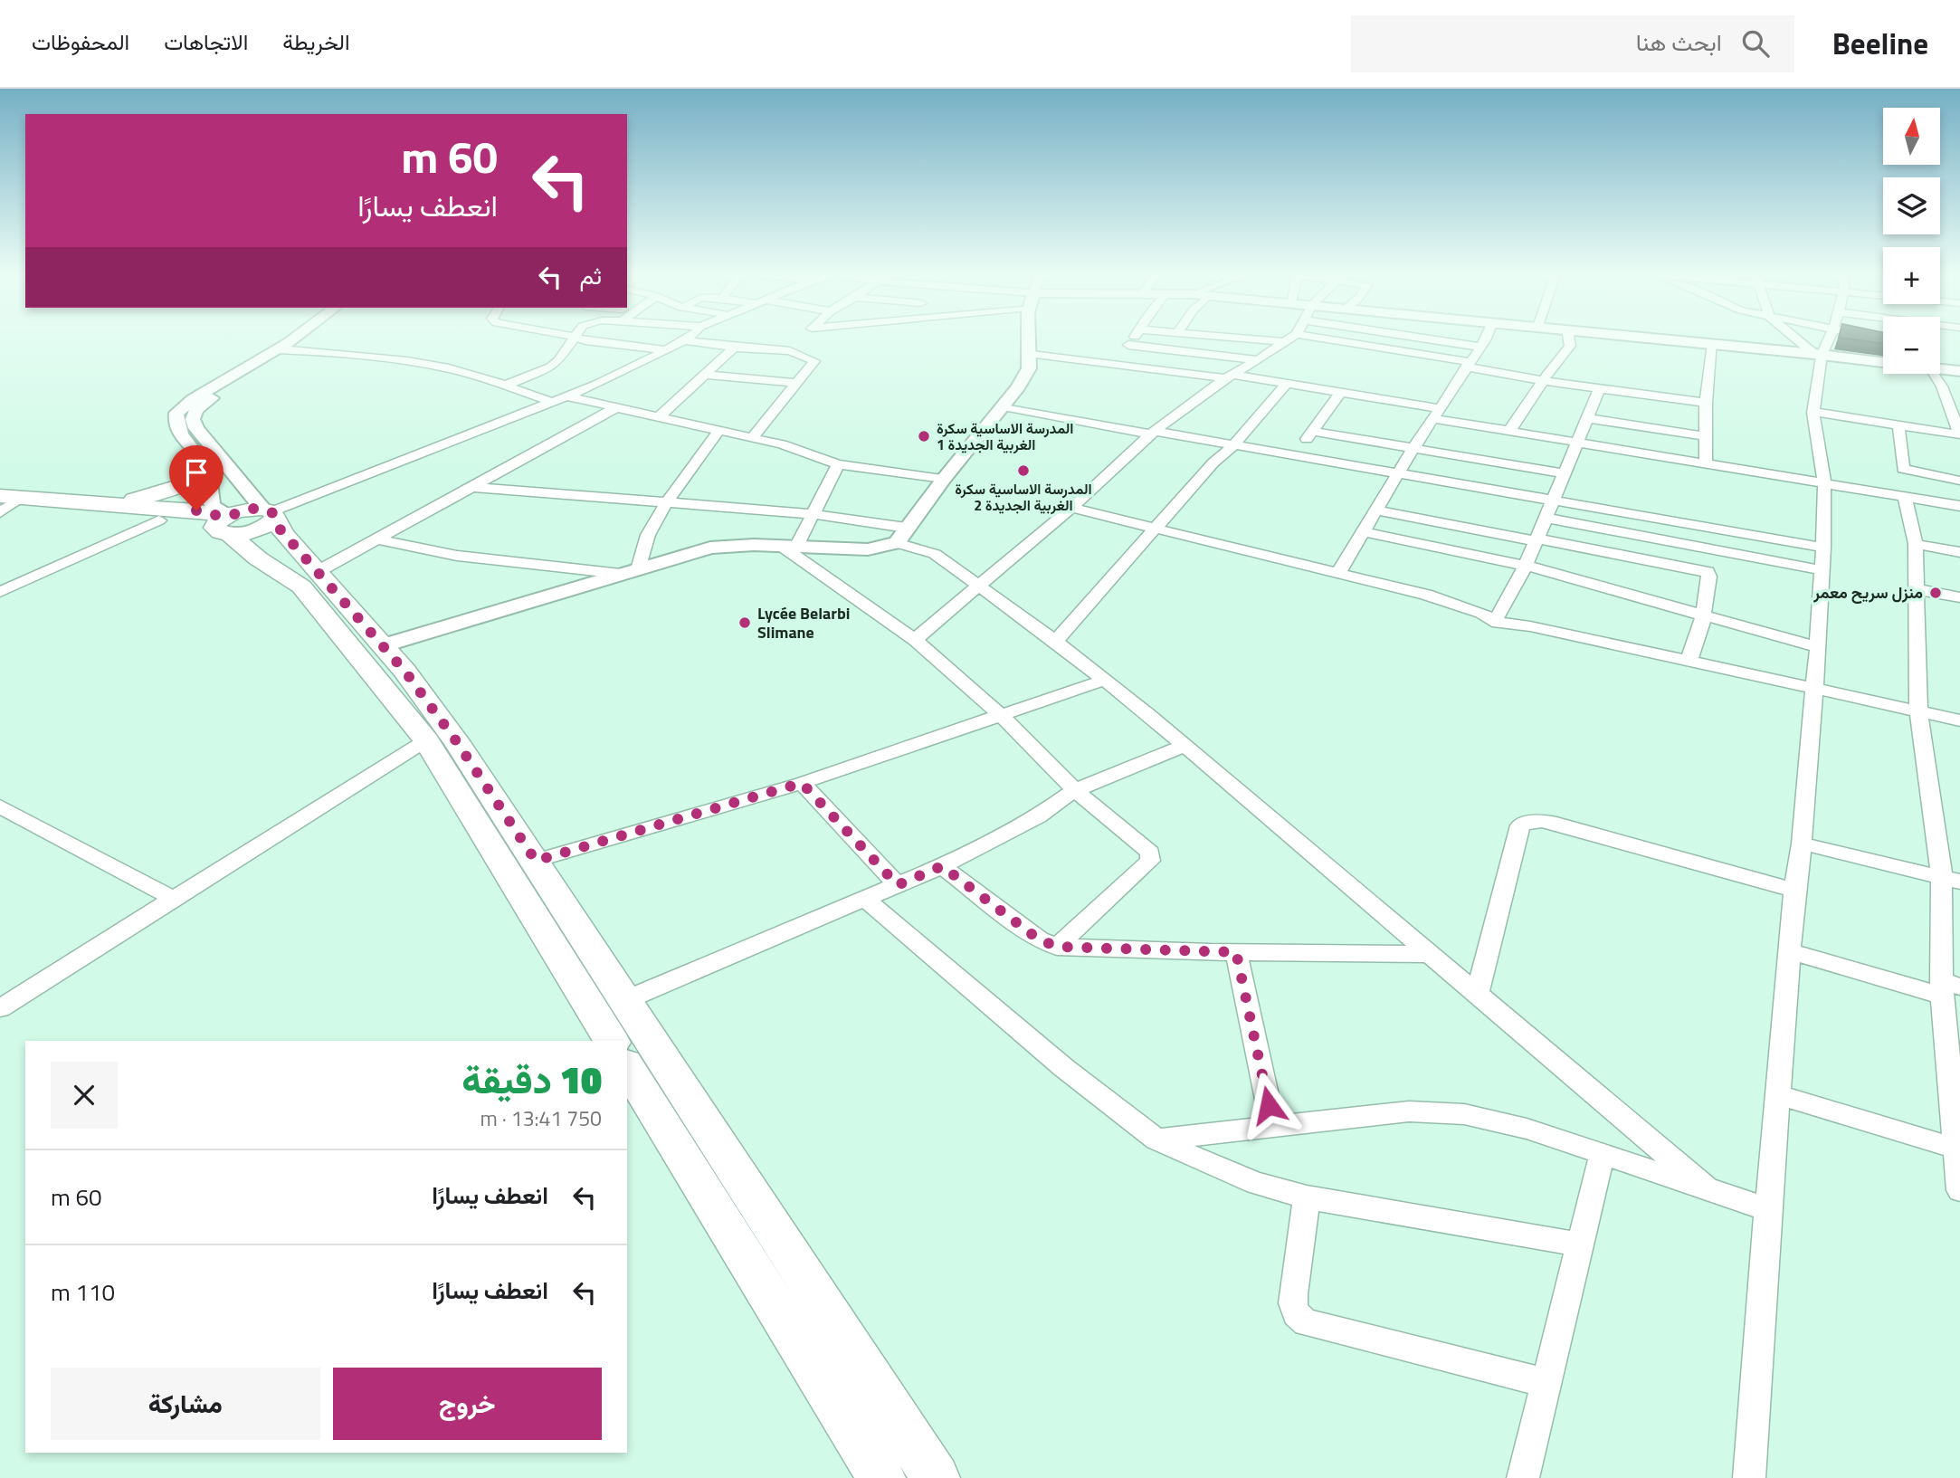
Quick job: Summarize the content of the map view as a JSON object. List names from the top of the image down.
{
  "places": [
    "المدرسة الاساسية سكرة الغربية الجديدة 1",
    "المدرسة الاساسية سكرة الغربية الجديدة 2",
    "منزل سريح معمر",
    "Lycée Belarbi Slimane"
  ],
  "north": "top",
  "page": {
    "header": "Beeline",
    "search": "ابحث هنا",
    "nav": ["الخريطة", "الاتجاهات", "المحفوظات"],
    "map_buttons": ["+", "−"],
    "turn": ["60 m", "انعطف يسارًا"],
    "then": "ثم",
    "heading": ["10 دقيقة", "750 m · 13:41"],
    "list": [
      {
        "name": "انعطف يسارًا",
        "value": "60 m"
      },
      {
        "name": "انعطف يسارًا",
        "value": "110 m"
      }
    ],
    "buttons": ["خروج", "مشاركة"]
  }
}
